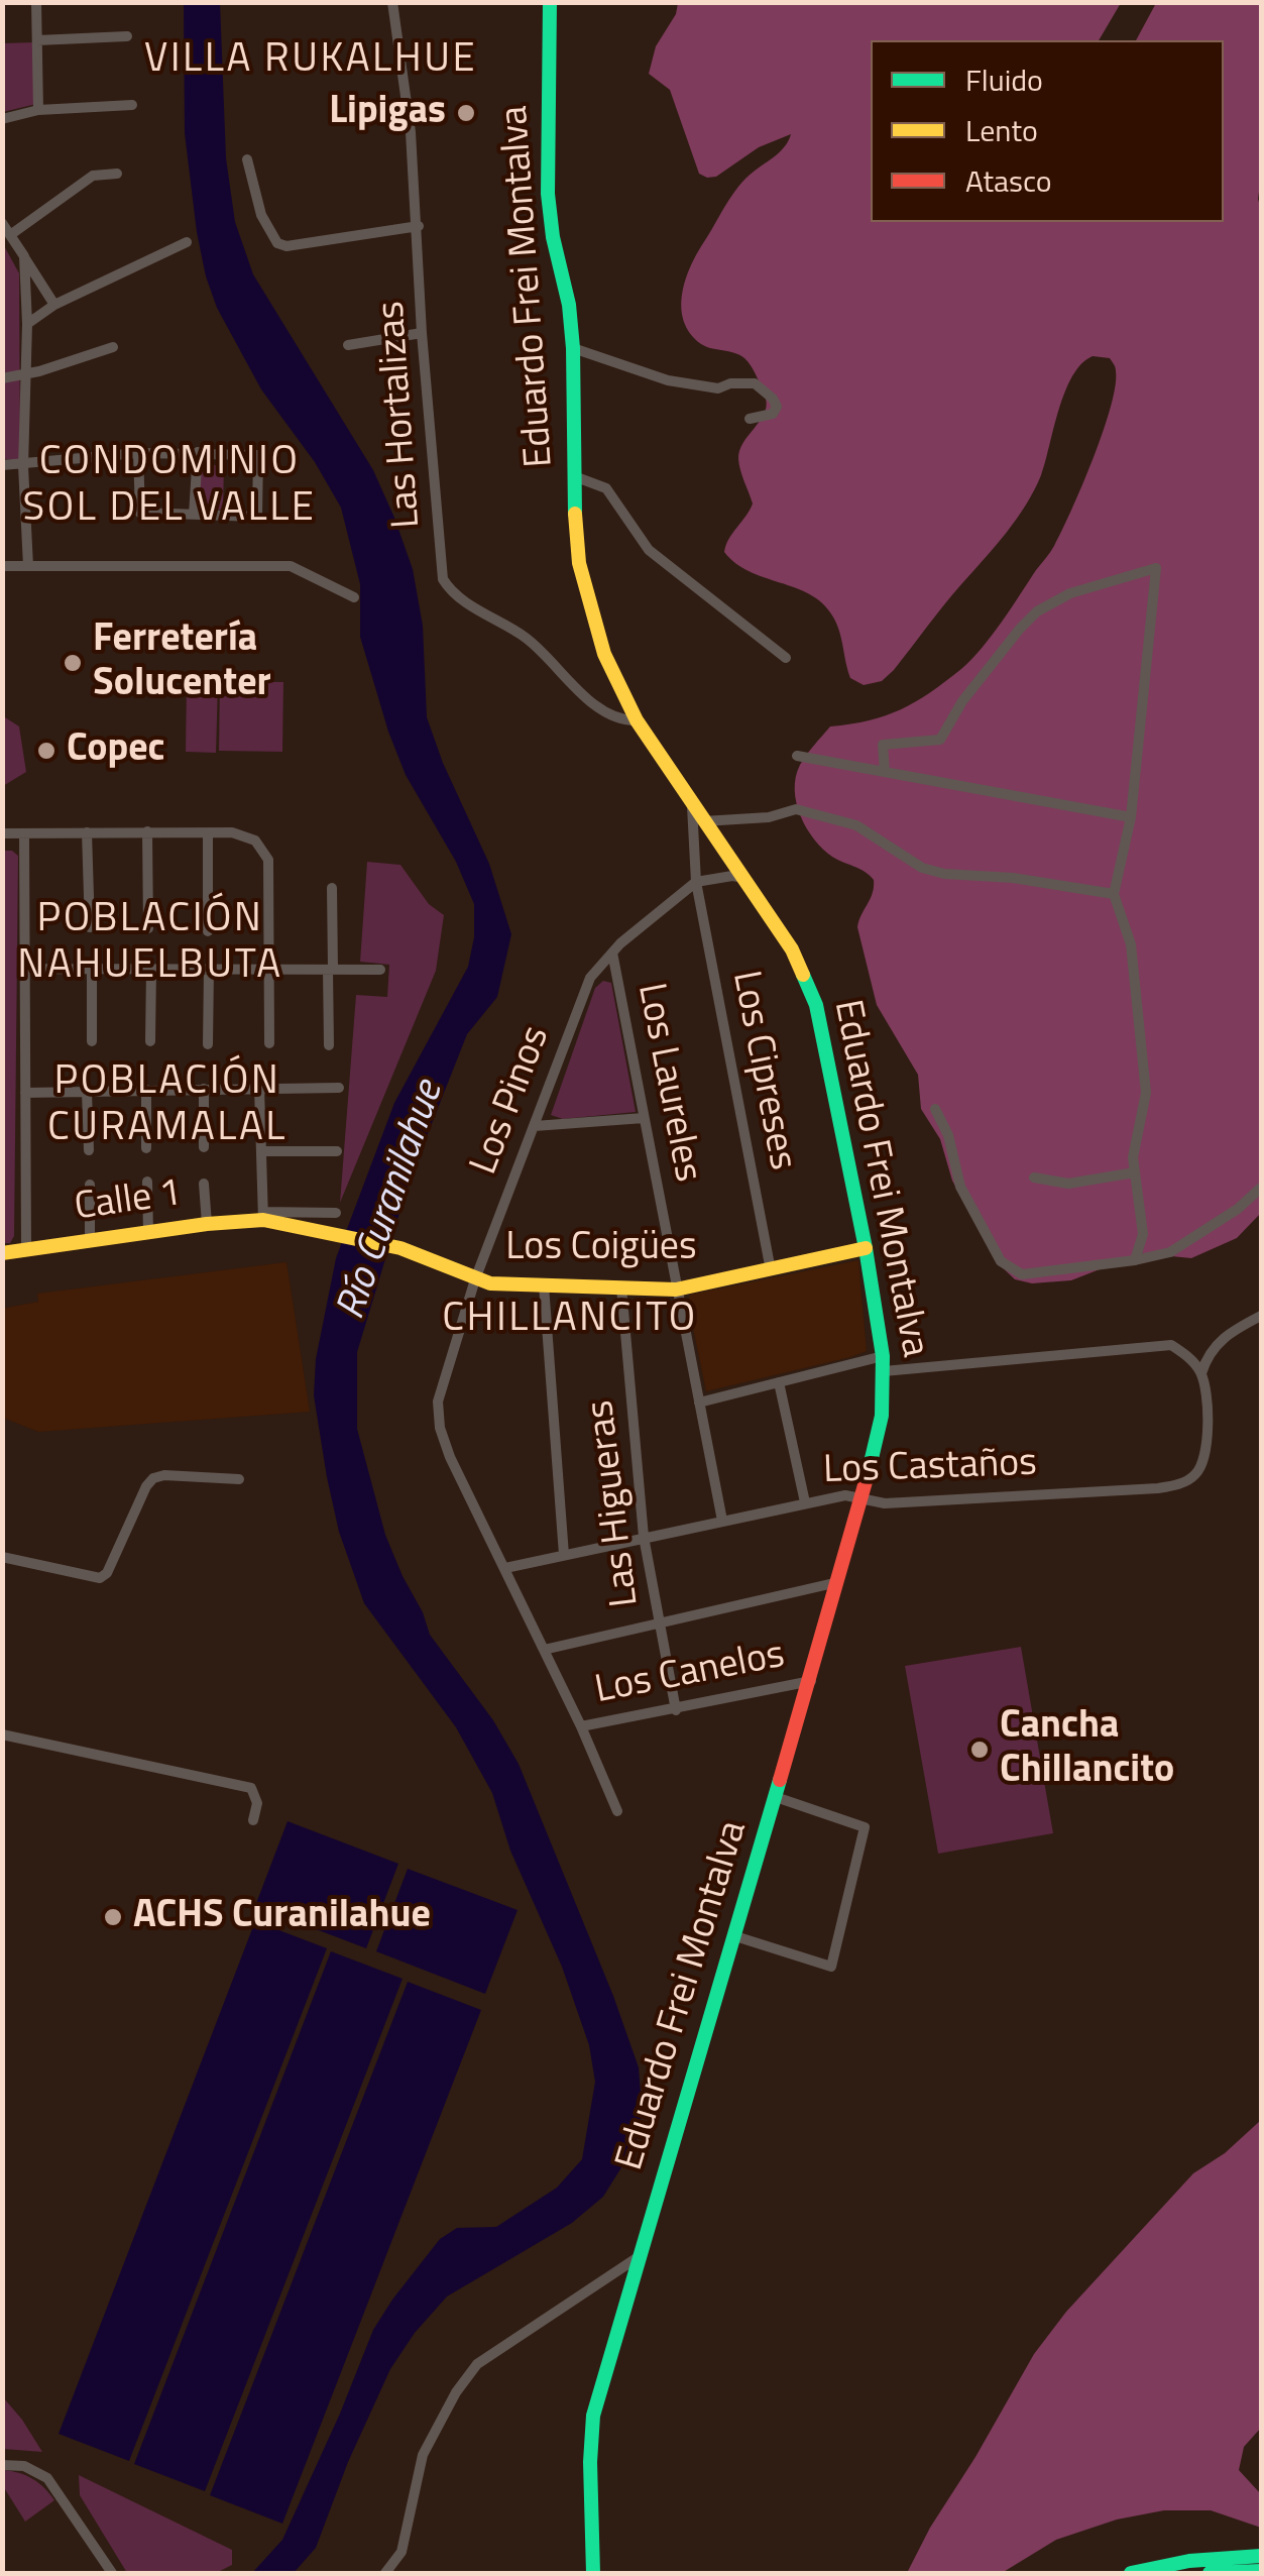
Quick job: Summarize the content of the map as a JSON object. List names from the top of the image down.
{
  "streets": {
    "main road": ["Eduardo Frei Montalva", "Calle 1", "Los Coigües"],
    "street": [
      "Las Hortalizas",
      "Los Cipreses",
      "Los Laureles",
      "Los Pinos",
      "Los Castaños",
      "Las Higueras",
      "Los Canelos"
    ]
  },
  "crossings": [
    ["Eduardo Frei Montalva", "Las Hortalizas"],
    ["Eduardo Frei Montalva", "Los Coigües"],
    ["Eduardo Frei Montalva", "Los Castaños"],
    ["Eduardo Frei Montalva", "Los Canelos"],
    ["Los Cipreses", "Los Pinos"],
    ["Los Cipreses", "Los Coigües"],
    ["Los Laureles", "Los Pinos"],
    ["Los Laureles", "Los Coigües"],
    ["Los Laureles", "Los Castaños"],
    ["Los Pinos", "Los Coigües"],
    ["Los Pinos", "Los Castaños"],
    ["Los Pinos", "Los Canelos"],
    ["Calle 1", "Los Coigües"],
    ["Los Coigües", "Las Higueras"],
    ["Los Castaños", "Las Higueras"],
    ["Las Higueras", "Los Canelos"]
  ],
  "districts": [
    "VILLA RUKALHUE",
    "CONDOMINIO SOL DEL VALLE",
    "POBLACIÓN NAHUELBUTA",
    "POBLACIÓN CURAMALAL",
    "CHILLANCITO"
  ],
  "water": ["Río Curanilahue"],
  "places": [
    "Lipigas",
    "Ferretería Solucenter",
    "Copec",
    "Cancha Chillancito",
    "ACHS Curanilahue"
  ],
  "legend": ["Fluido", "Lento", "Atasco"]
}
